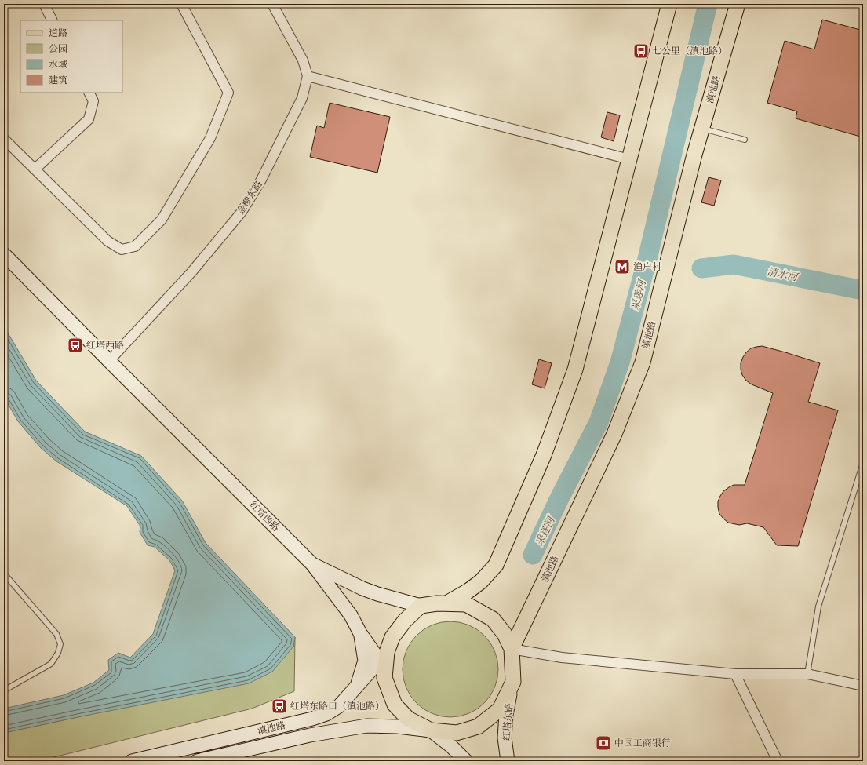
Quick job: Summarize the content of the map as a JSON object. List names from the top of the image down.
{
  "streets": {
    "main road": ["滇池路"],
    "street": ["金柳东路", "红塔西路", "红塔东路"]
  },
  "crossings": [
    ["金柳东路", "红塔西路"]
  ],
  "water": ["清水河", "采莲河"],
  "places": {
    "bus stop": ["七公里（滇池路）", "红塔西路", "红塔东路口（滇池路）"],
    "metro station": ["渔户村"],
    "bank": ["中国工商银行"]
  },
  "legend": [
    "道路",
    "公园",
    "水域",
    "建筑"
  ]
}
